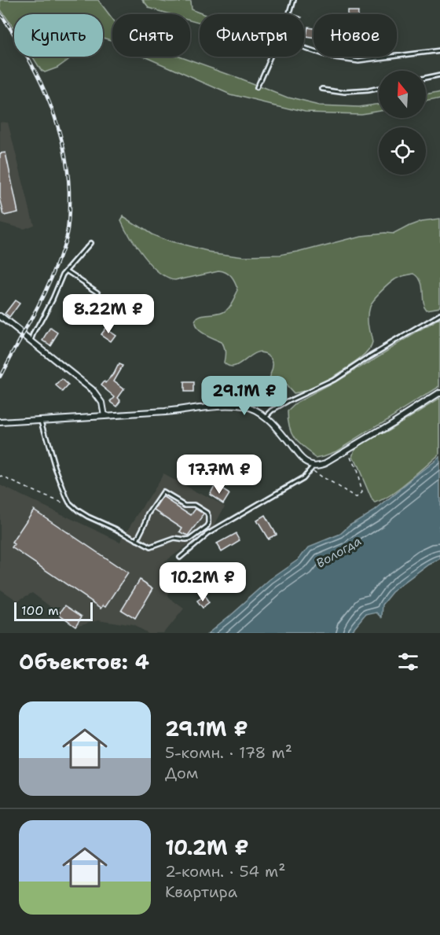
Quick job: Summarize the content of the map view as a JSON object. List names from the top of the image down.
{
  "water": ["Вологда"],
  "scale_bar": "100 m",
  "north": "top",
  "page": {
    "chip": [
      "Купить",
      "Снять",
      "Фильтры",
      "Новое"
    ],
    "price": [
      "8.22M ₽",
      "29.1M ₽",
      "17.7M ₽",
      "10.2M ₽"
    ],
    "scale": "100 m",
    "heading": "Объектов: 4",
    "list": [
      {
        "name": "29.1M ₽",
        "note": "5-комн. · 178 m² · Дом"
      },
      {
        "name": "10.2M ₽",
        "note": "2-комн. · 54 m² · Квартира"
      }
    ]
  }
}
